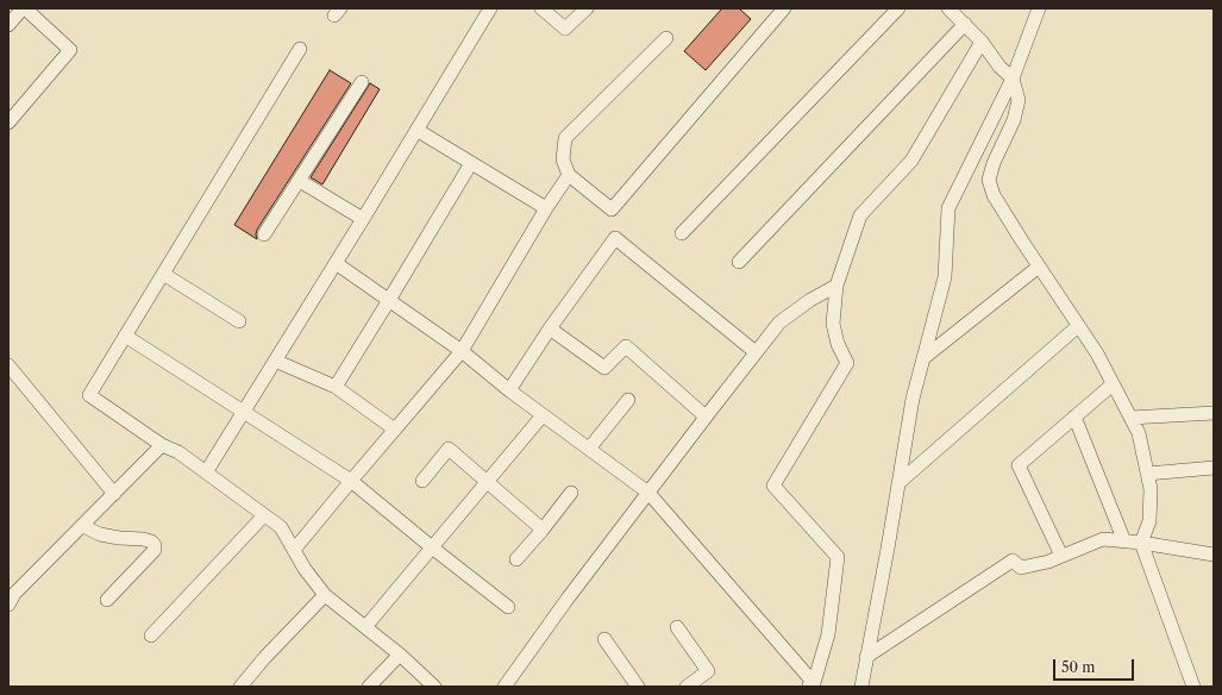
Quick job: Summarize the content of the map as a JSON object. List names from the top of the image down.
{
  "scale_bar": "50 m"
}
